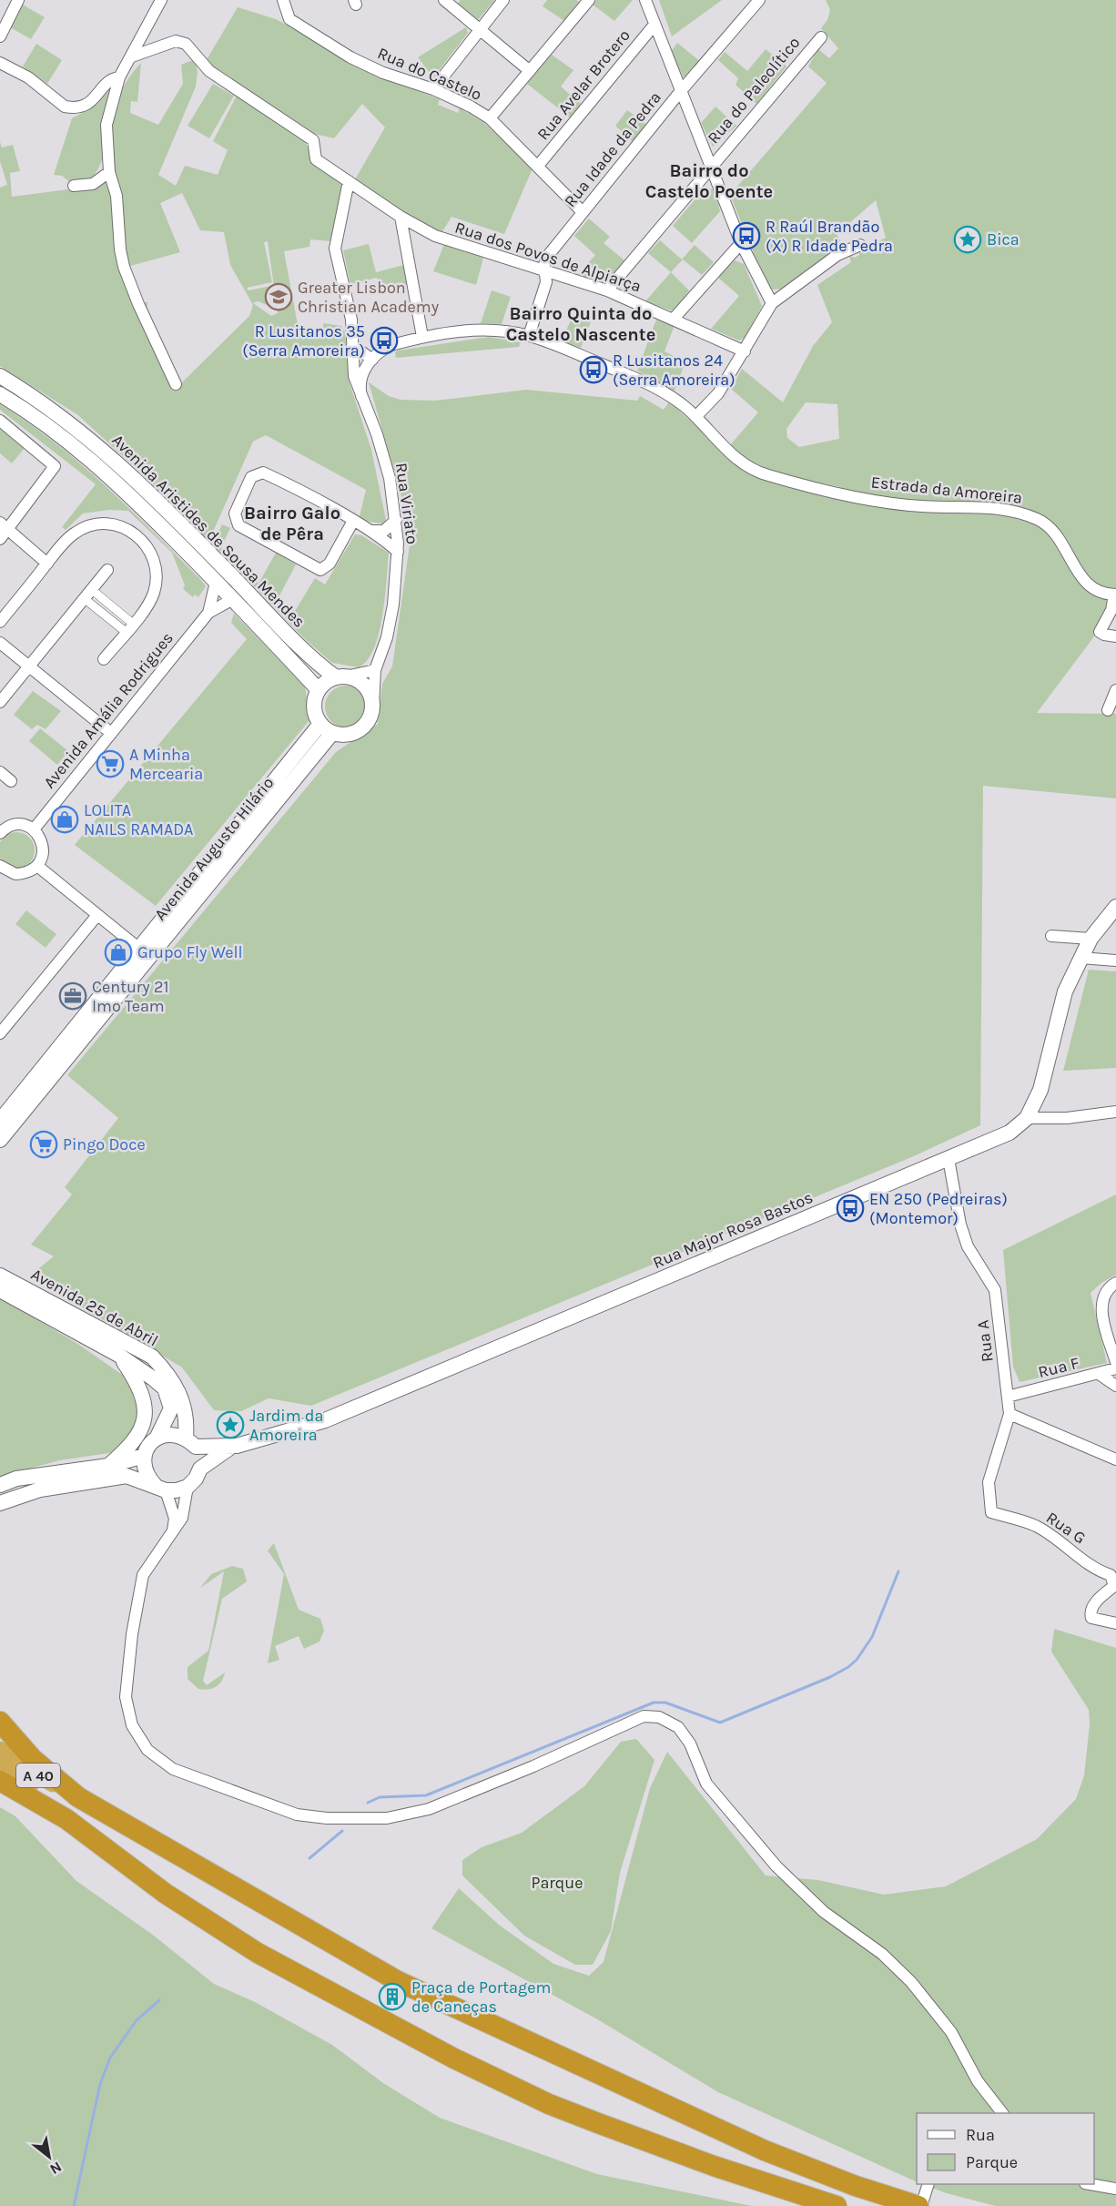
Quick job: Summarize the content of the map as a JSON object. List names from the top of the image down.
{
  "streets": {
    "highway": ["A 40"],
    "main road": [
      "Avenida Aristides de Sousa Mendes",
      "Avenida Augusto Hilário",
      "Rua Major Rosa Bastos",
      "Avenida 25 de Abril"
    ],
    "street": [
      "Rua do Castelo",
      "Rua Avelar Brotero",
      "Rua do Paleolítico",
      "Rua Idade da Pedra",
      "Rua dos Povos de Alpiarça",
      "Estrada da Amoreira",
      "Rua Viriato",
      "Avenida Amália Rodrigues",
      "Rua A",
      "Rua F",
      "Rua G"
    ]
  },
  "crossings": [
    ["Rua do Castelo", "Rua Avelar Brotero"],
    ["Rua do Castelo", "Rua Idade da Pedra"],
    ["Rua do Paleolítico", "Rua dos Povos de Alpiarça"],
    ["Rua Idade da Pedra", "Rua dos Povos de Alpiarça"],
    ["Rua Idade da Pedra", "Estrada da Amoreira"],
    ["Rua dos Povos de Alpiarça", "Rua Viriato"],
    ["Rua Viriato", "Avenida Aristides de Sousa Mendes"],
    ["Rua Viriato", "Avenida Augusto Hilário"],
    ["Avenida Aristides de Sousa Mendes", "Avenida Amália Rodrigues"],
    ["Avenida Aristides de Sousa Mendes", "Avenida Augusto Hilário"],
    ["Rua Major Rosa Bastos", "Rua A"],
    ["Rua A", "Rua F"],
    ["Rua A", "Rua G"]
  ],
  "districts": ["Bairro do Castelo Poente", "Bairro Quinta do Castelo Nascente", "Bairro Galo de Pêra"],
  "parks": ["Parque"],
  "places": {
    "bus stop": [
      "R Raúl Brandão (X) R Idade Pedra",
      "R Lusitanos 35 (Serra Amoreira)",
      "R Lusitanos 24 (Serra Amoreira)",
      "EN 250 (Pedreiras) (Montemor)"
    ],
    "place": ["Bica", "Jardim da Amoreira"],
    "school or university": ["Greater Lisbon Christian Academy"],
    "supermarket": ["A Minha Mercearia", "Pingo Doce"],
    "shop": ["LOLITA NAILS RAMADA", "Grupo Fly Well"],
    "office": ["Century 21 Imo Team"],
    "building": ["Praça de Portagem de Caneças"]
  },
  "legend": ["Rua", "Parque"],
  "north": "bottom right"
}
